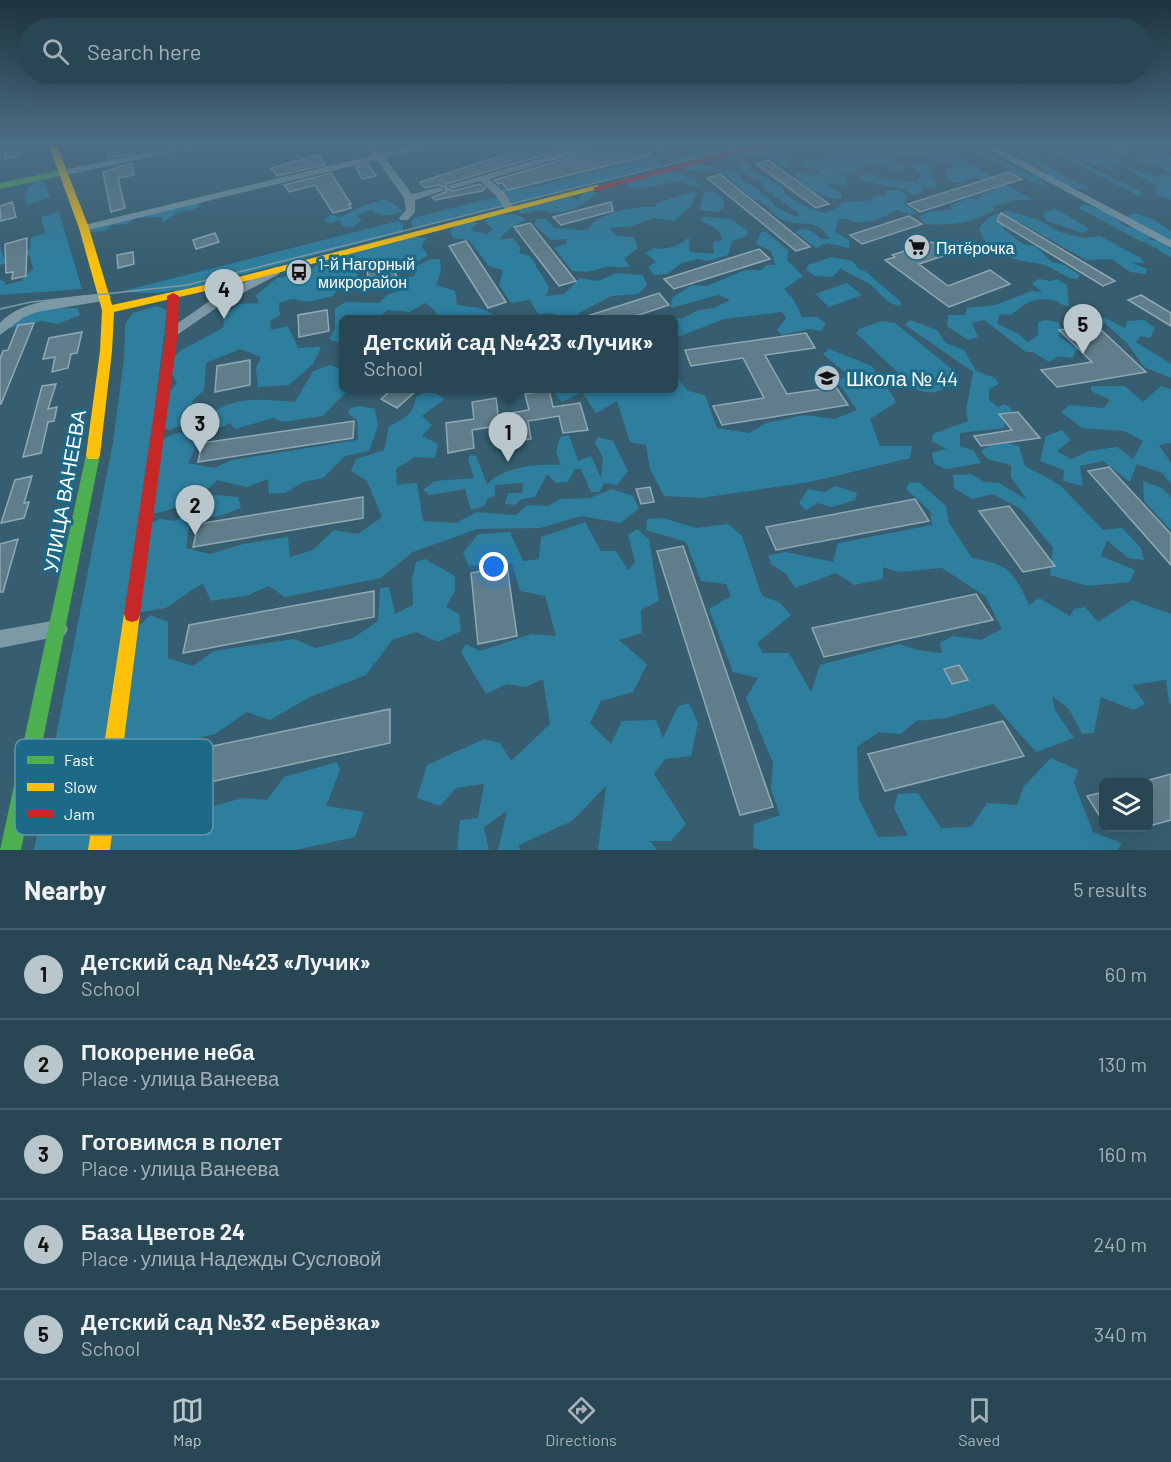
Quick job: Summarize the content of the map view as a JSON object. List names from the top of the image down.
{
  "streets": {
    "main road": ["УЛИЦА ВАНЕЕВА"]
  },
  "places": {
    "supermarket": ["Пятёрочка"],
    "bus stop": ["1-й Нагорный микрорайон"],
    "school or university": ["Школа № 44"]
  },
  "legend": ["Fast", "Slow", "Jam"],
  "page": {
    "search": "Search here",
    "pins": [
      "4",
      "5",
      "3",
      "1",
      "2"
    ],
    "popup": ["Детский сад №423 «Лучик»", "School"],
    "heading": ["Nearby", "5 results"],
    "list": [
      {
        "mark": "1",
        "name": "Детский сад №423 «Лучик»",
        "note": "School",
        "value": "60 m"
      },
      {
        "mark": "2",
        "name": "Покорение неба",
        "note": "Place · улица Ванеева",
        "value": "130 m"
      },
      {
        "mark": "3",
        "name": "Готовимся в полет",
        "note": "Place · улица Ванеева",
        "value": "160 m"
      },
      {
        "mark": "4",
        "name": "База Цветов 24",
        "note": "Place · улица Надежды Сусловой",
        "value": "240 m"
      },
      {
        "mark": "5",
        "name": "Детский сад №32 «Берёзка»",
        "note": "School",
        "value": "340 m"
      }
    ],
    "nav": ["Map", "Directions", "Saved"]
  }
}
